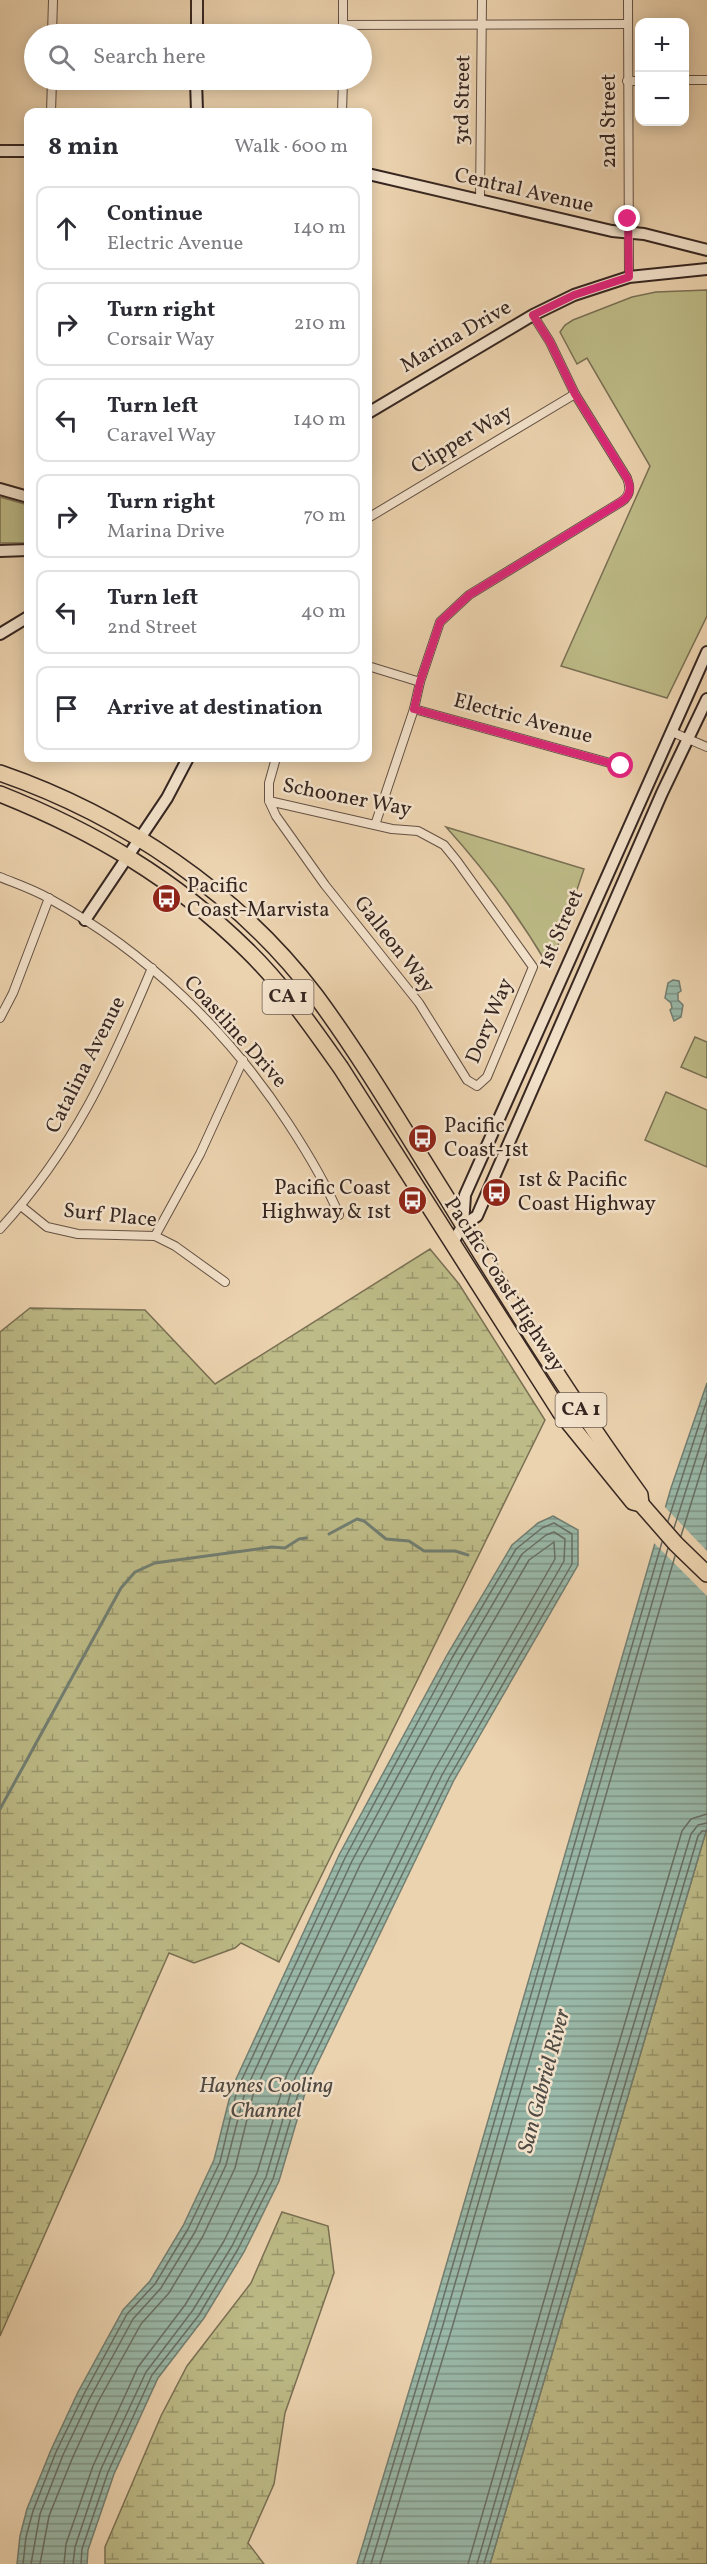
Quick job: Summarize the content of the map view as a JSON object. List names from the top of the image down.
{
  "streets": {
    "highway": ["CA 1", "Pacific Coast Highway"],
    "main road": ["Central Avenue", "Marina Drive", "1st Street"],
    "street": [
      "3rd Street",
      "2nd Street",
      "Clipper Way",
      "Electric Avenue",
      "Schooner Way",
      "Galleon Way",
      "Dory Way",
      "Coastline Drive",
      "Catalina Avenue",
      "Surf Place"
    ]
  },
  "crossings": [
    ["3rd Street", "Central Avenue"],
    ["2nd Street", "Central Avenue"],
    ["2nd Street", "Marina Drive"],
    ["Schooner Way", "Galleon Way"],
    ["Schooner Way", "Dory Way"],
    ["1st Street", "Pacific Coast Highway"],
    ["Galleon Way", "Dory Way"],
    ["CA 1", "Pacific Coast Highway"],
    ["Coastline Drive", "Catalina Avenue"],
    ["Catalina Avenue", "Surf Place"]
  ],
  "water": ["San Gabriel River", "Haynes Cooling Channel"],
  "places": {
    "bus stop": [
      "Pacific Coast-Marvista",
      "Pacific Coast-1st",
      "1st & Pacific Coast Highway",
      "Pacific Coast Highway & 1st"
    ]
  },
  "page": {
    "map_buttons": ["+", "−"],
    "search": "Search here",
    "heading": ["8 min", "Walk · 600 m"],
    "list": [
      ["Continue", "Electric Avenue", "140 m"],
      ["Turn right", "Corsair Way", "210 m"],
      ["Turn left", "Caravel Way", "140 m"],
      ["Turn right", "Marina Drive", "70 m"],
      ["Turn left", "2nd Street", "40 m"],
      "Arrive at destination"
    ]
  }
}
